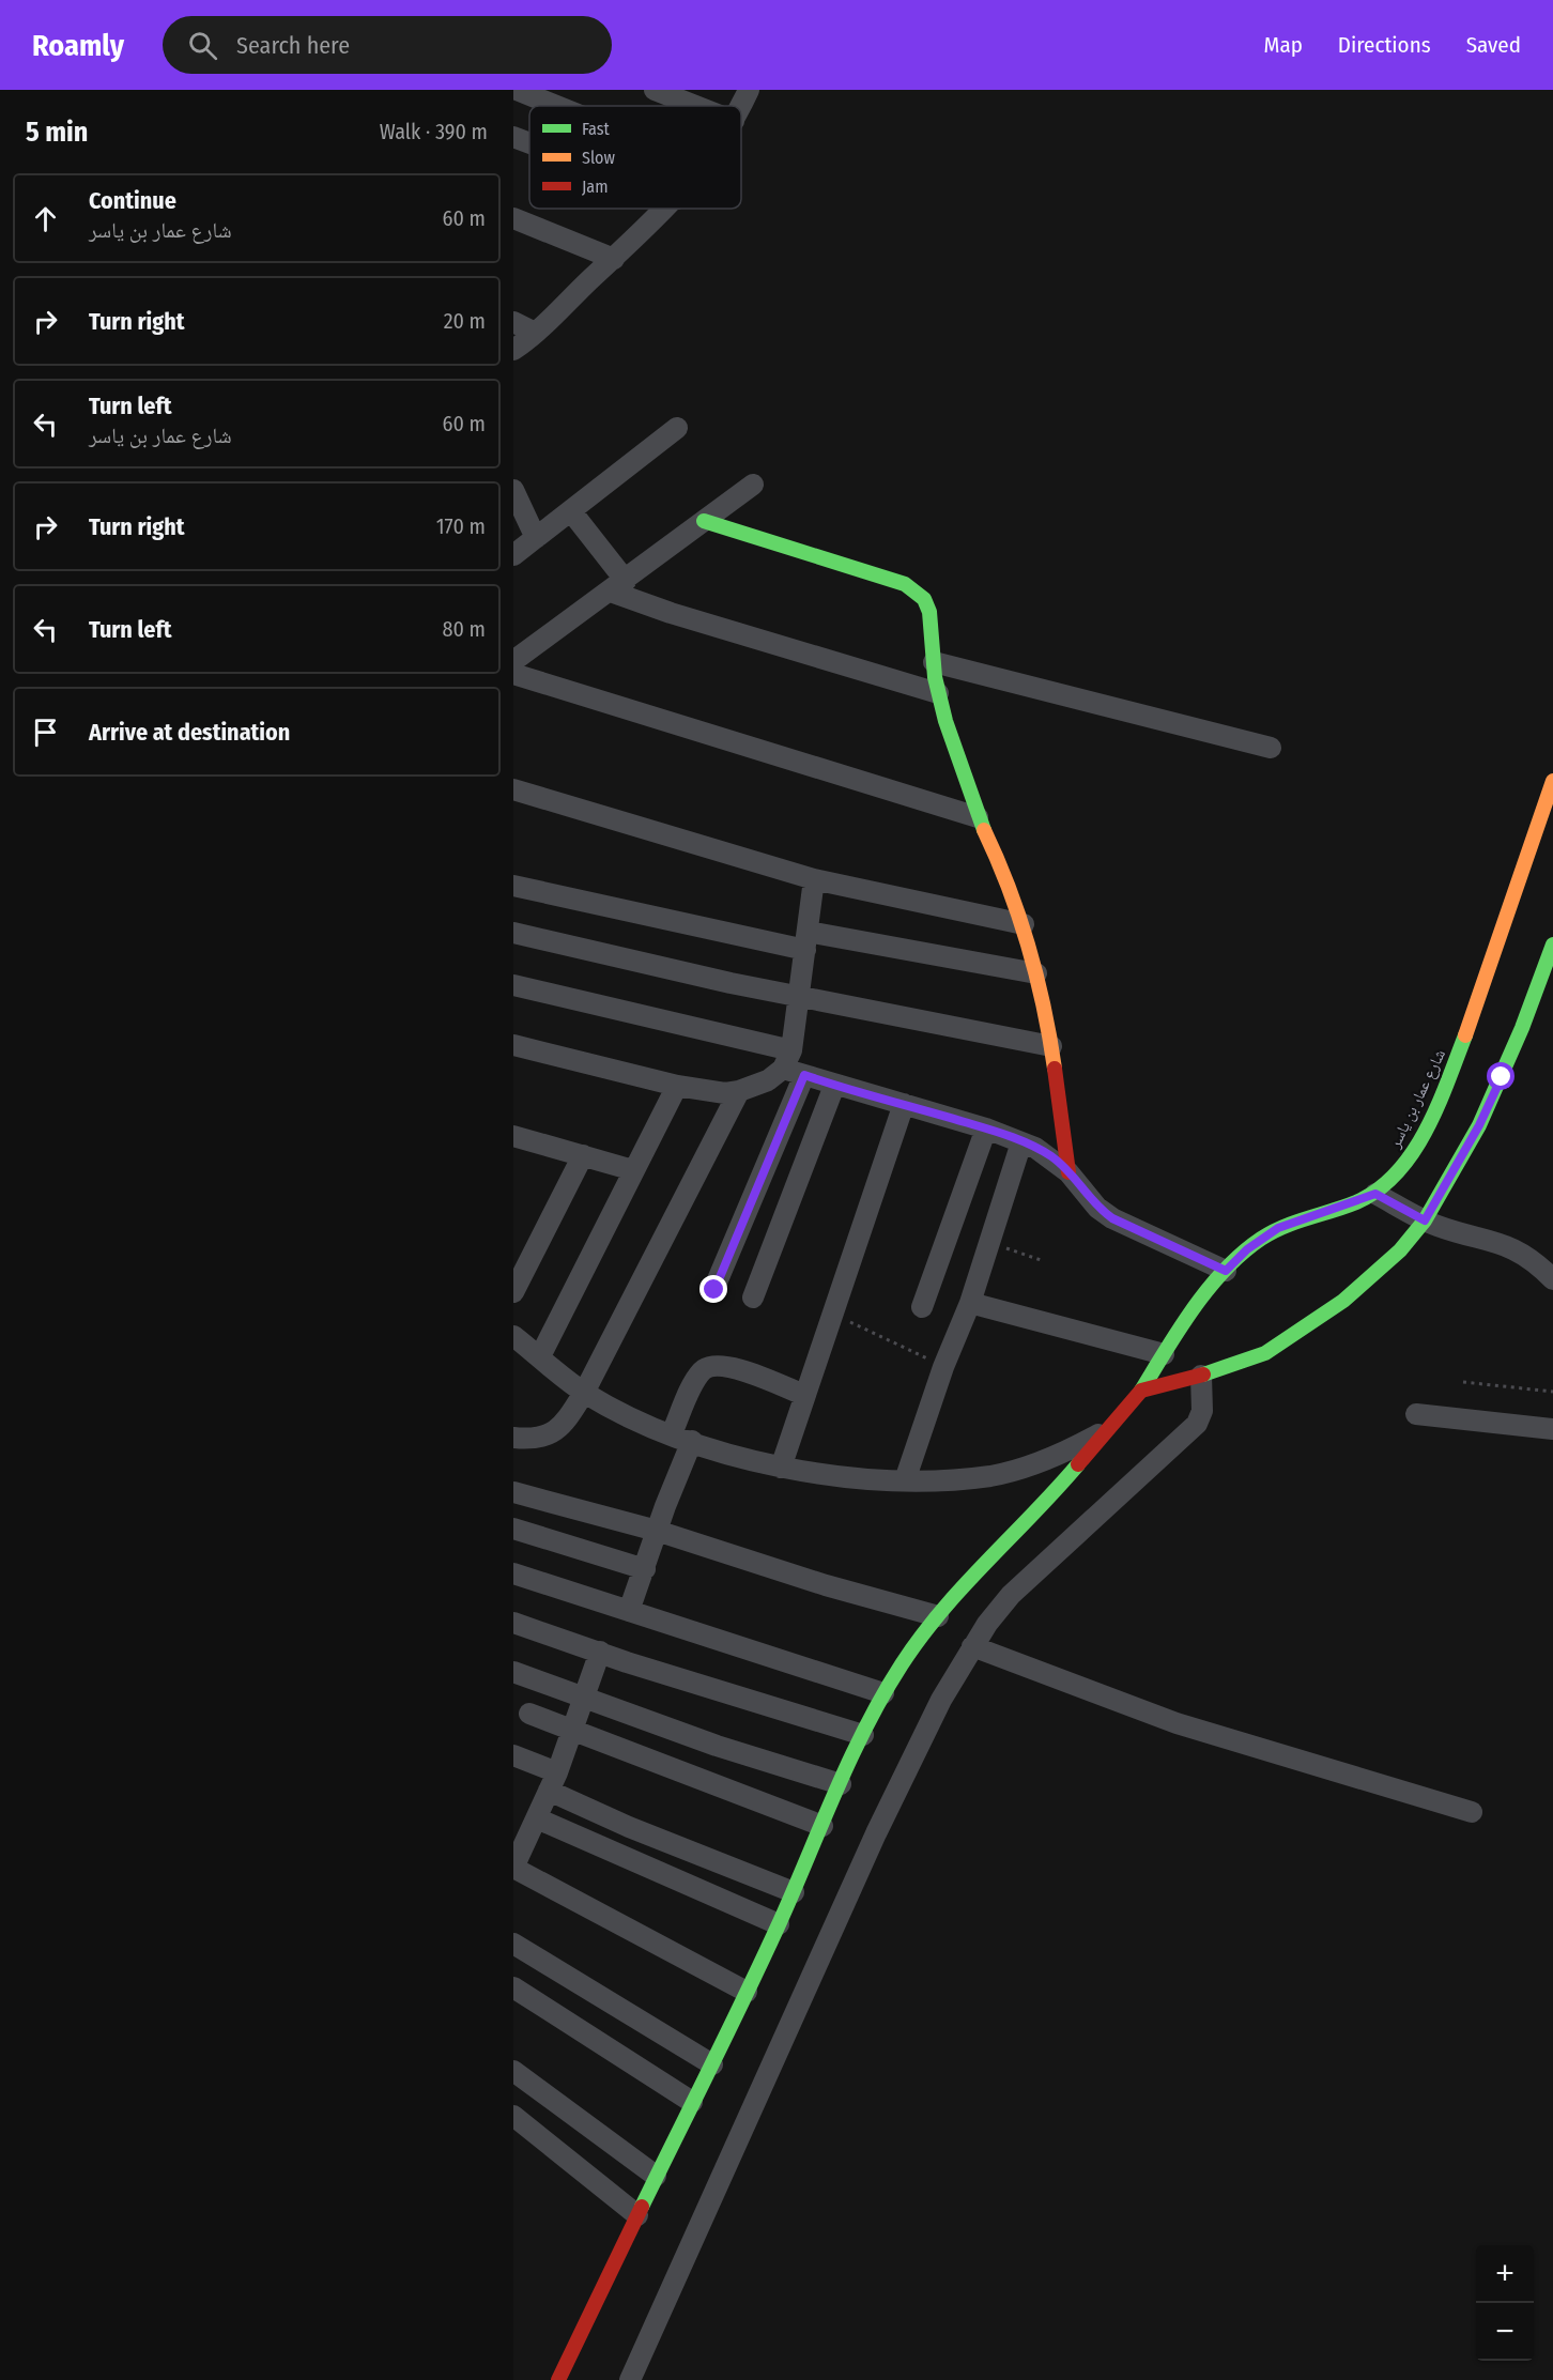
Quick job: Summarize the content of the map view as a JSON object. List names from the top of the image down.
{
  "streets": {
    "street": ["شارع عمار بن ياسر"]
  },
  "legend": ["Fast", "Slow", "Jam"],
  "page": {
    "header": "Roamly",
    "search": "Search here",
    "nav": ["Map", "Directions", "Saved"],
    "heading": ["5 min", "Walk · 390 m"],
    "list": [
      ["Continue", "شارع عمار بن ياسر", "60 m"],
      ["Turn right", "20 m"],
      ["Turn left", "شارع عمار بن ياسر", "60 m"],
      ["Turn right", "170 m"],
      ["Turn left", "80 m"],
      "Arrive at destination"
    ],
    "map_buttons": ["+", "−"]
  }
}
